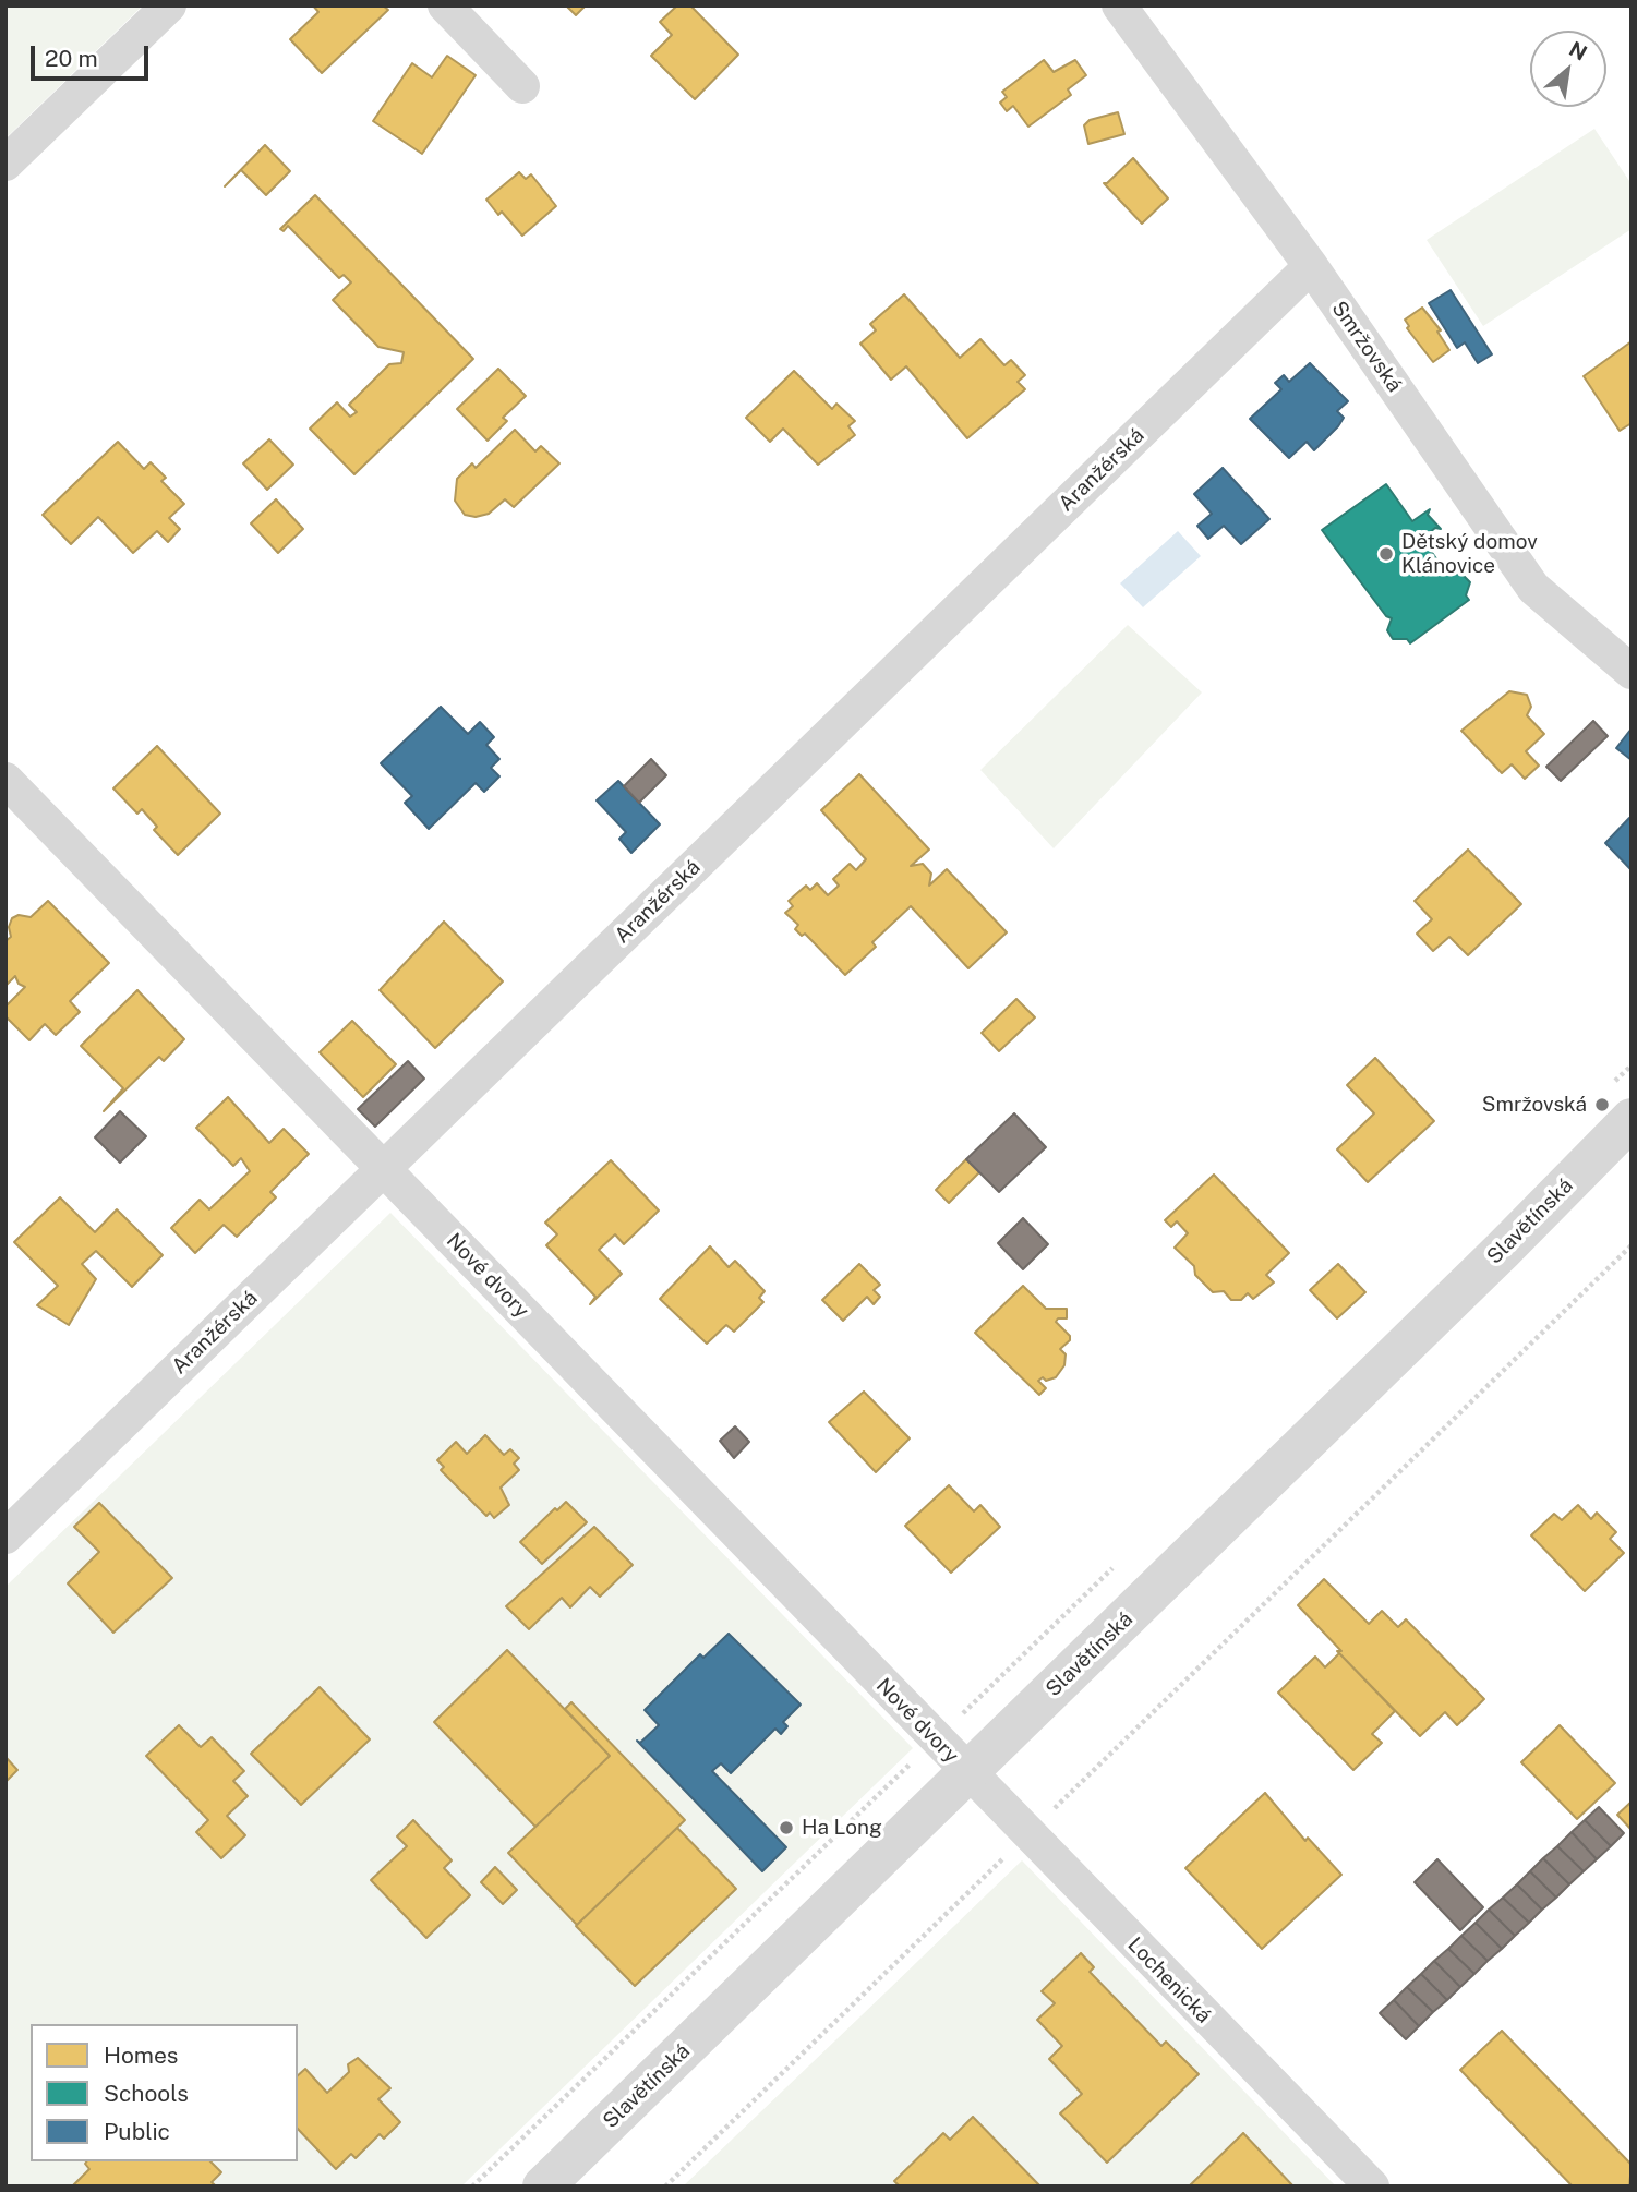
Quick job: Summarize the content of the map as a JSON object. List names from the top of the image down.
{
  "streets": {
    "street": [
      "Smržovská",
      "Aranžérská",
      "Slavětínská",
      "Nové dvory",
      "Lochenická"
    ]
  },
  "crossings": [
    ["Smržovská", "Aranžérská"],
    ["Aranžérská", "Nové dvory"],
    ["Slavětínská", "Nové dvory"],
    ["Slavětínská", "Lochenická"],
    ["Nové dvory", "Lochenická"]
  ],
  "places": ["Dětský domov Klánovice", "Smržovská", "Ha Long"],
  "legend": ["Homes", "Schools", "Public"],
  "scale_bar": "20 m",
  "north": "top right"
}
